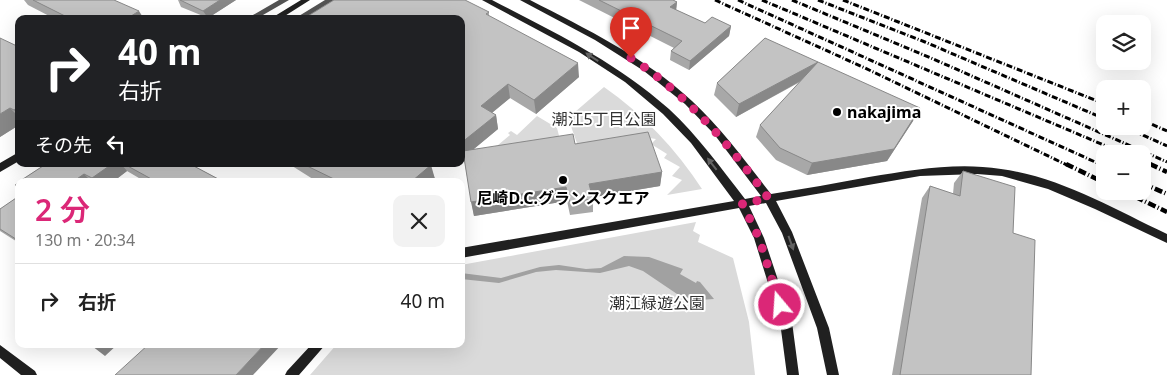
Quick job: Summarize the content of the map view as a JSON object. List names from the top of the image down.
{
  "parks": ["潮江5丁目公園", "潮江緑遊公園"],
  "places": ["nakajima", "尼崎D.C.グランスクエア"],
  "page": {
    "map_buttons": ["+", "−"],
    "turn": ["40 m", "右折"],
    "then": "その先",
    "heading": ["2 分", "130 m · 20:34"],
    "list": [
      {
        "name": "右折",
        "value": "40 m"
      }
    ]
  }
}
